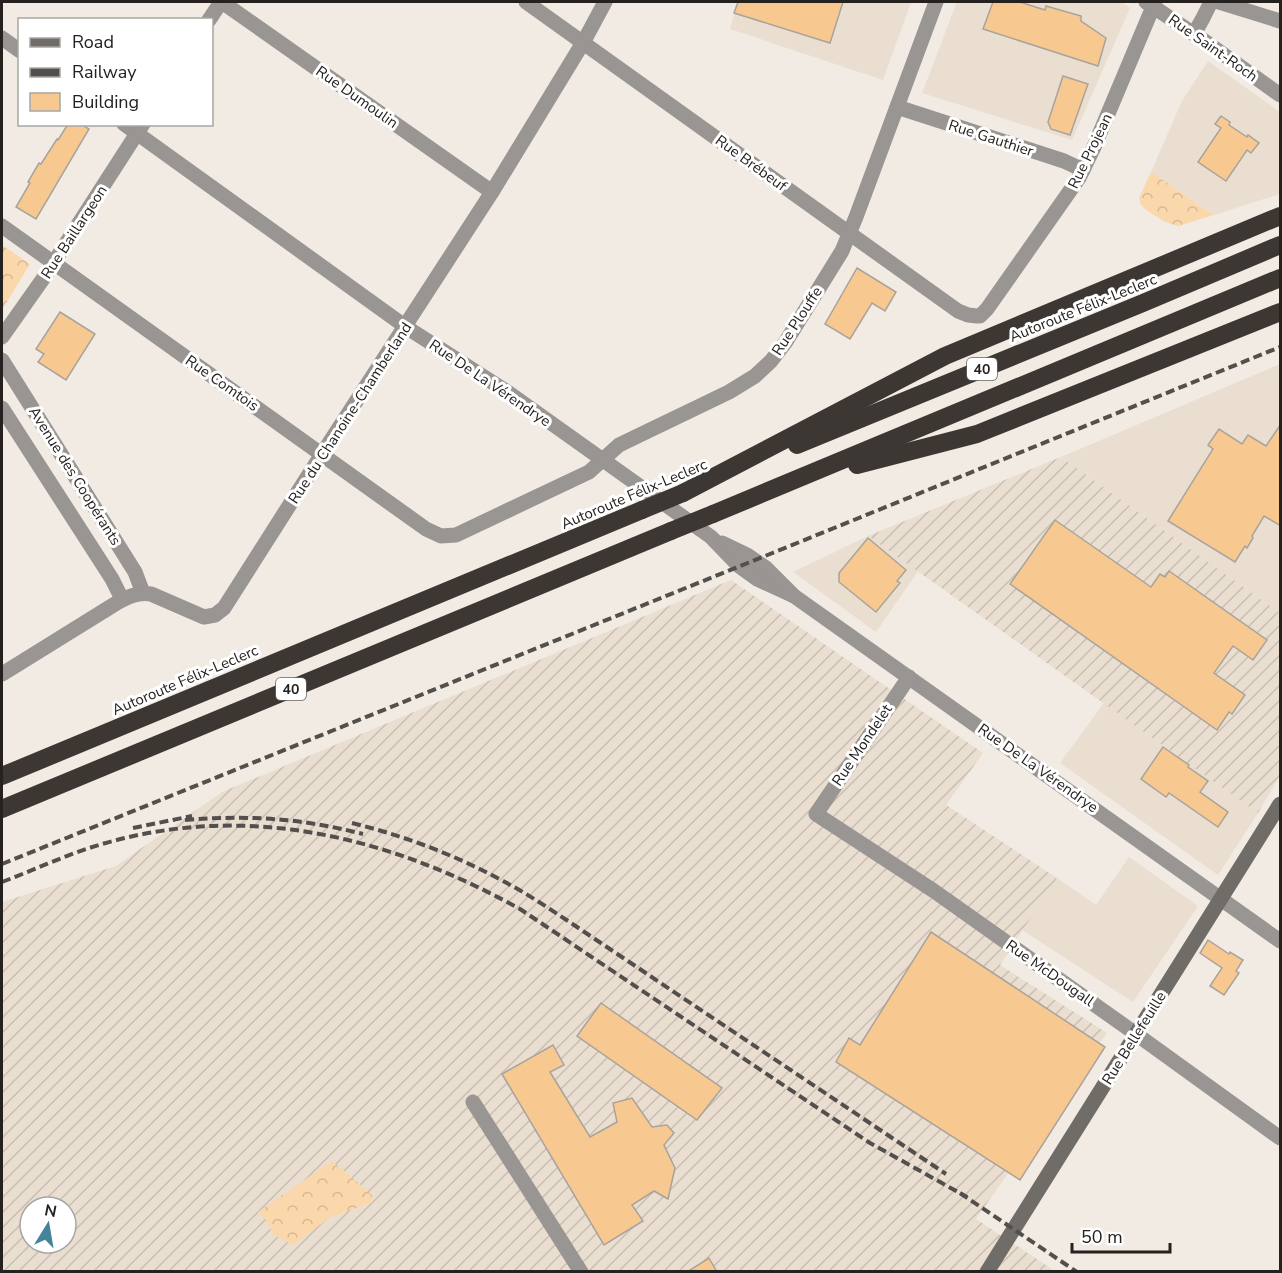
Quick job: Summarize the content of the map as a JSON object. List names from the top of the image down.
{
  "streets": {
    "highway": ["Autoroute Félix-Leclerc", "40"],
    "main road": ["Rue Bellefeuille"],
    "street": [
      "Rue Saint-Roch",
      "Rue Dumoulin",
      "Rue Gauthier",
      "Rue Projean",
      "Rue Brébeuf",
      "Rue Baillargeon",
      "Rue Plouffe",
      "Rue Comtois",
      "Rue De La Vérendrye",
      "Rue du Chanoine-Chamberland",
      "Avenue des Coopérants",
      "Rue Mondelet",
      "Rue McDougall"
    ]
  },
  "crossings": [
    ["Rue Saint-Roch", "Rue Projean"],
    ["Rue Dumoulin", "Rue du Chanoine-Chamberland"],
    ["Rue Gauthier", "Rue Projean"],
    ["Rue Gauthier", "Rue Plouffe"],
    ["Rue Projean", "Rue Brébeuf"],
    ["Rue Brébeuf", "Rue Plouffe"],
    ["Rue Brébeuf", "Rue du Chanoine-Chamberland"],
    ["Rue Baillargeon", "Rue Comtois"],
    ["Rue Baillargeon", "Rue De La Vérendrye"],
    ["Rue Plouffe", "Rue Comtois"],
    ["Rue Plouffe", "Rue De La Vérendrye"],
    ["Rue Comtois", "Rue du Chanoine-Chamberland"],
    ["Rue De La Vérendrye", "Rue du Chanoine-Chamberland"],
    ["Rue De La Vérendrye", "Rue Mondelet"],
    ["Rue De La Vérendrye", "Rue Bellefeuille"],
    ["Rue du Chanoine-Chamberland", "Avenue des Coopérants"],
    ["Rue Mondelet", "Rue McDougall"],
    ["Rue McDougall", "Rue Bellefeuille"]
  ],
  "legend": ["Road", "Railway", "Building"],
  "scale_bar": "50 m",
  "north": "top"
}
